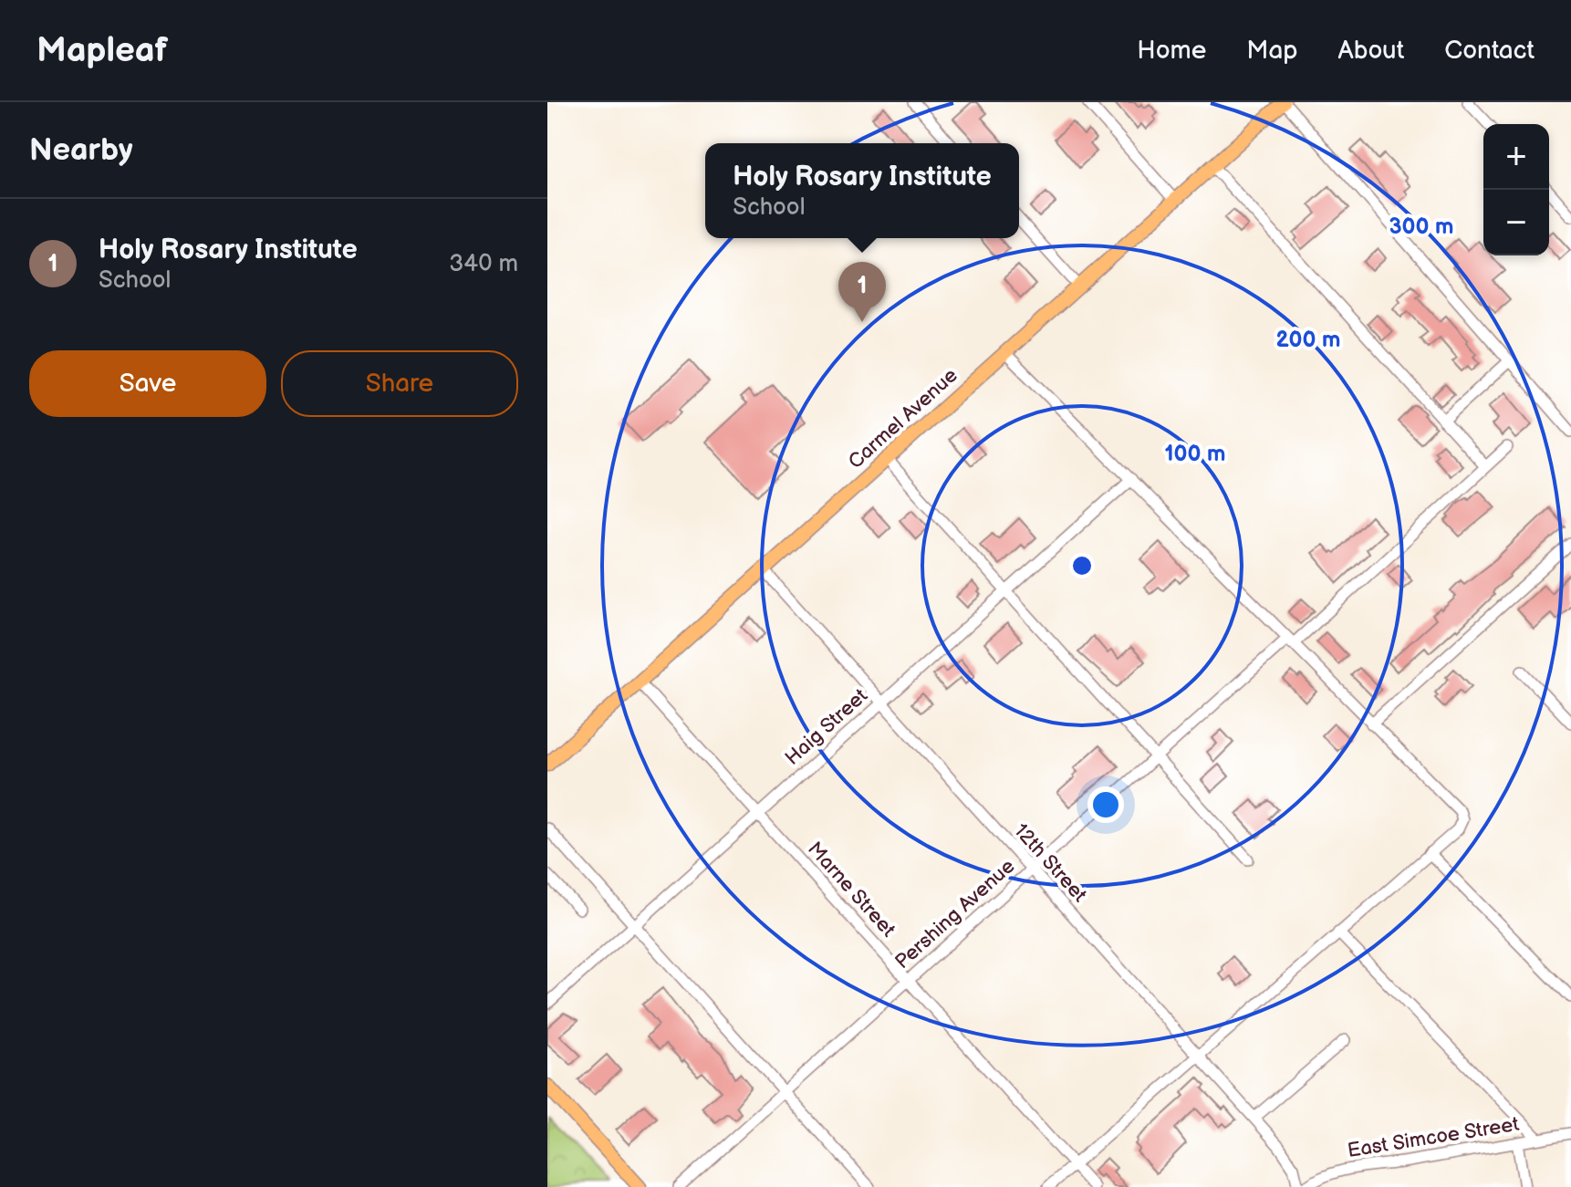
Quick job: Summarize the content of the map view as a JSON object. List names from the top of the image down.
{
  "streets": {
    "main road": ["Carmel Avenue"],
    "street": [
      "Haig Street",
      "12th Street",
      "Marne Street",
      "Pershing Avenue",
      "East Simcoe Street"
    ]
  },
  "crossings": [
    ["Carmel Avenue", "12th Street"],
    ["Carmel Avenue", "Marne Street"],
    ["Haig Street", "12th Street"],
    ["Haig Street", "Marne Street"],
    ["12th Street", "Pershing Avenue"],
    ["Marne Street", "Pershing Avenue"]
  ],
  "page": {
    "header": "Mapleaf",
    "nav": [
      "Home",
      "Map",
      "About",
      "Contact"
    ],
    "heading": "Nearby",
    "map_buttons": ["+", "−"],
    "popup": ["Holy Rosary Institute", "School"],
    "list": [
      {
        "mark": "1",
        "name": "Holy Rosary Institute",
        "note": "School",
        "value": "340 m"
      }
    ],
    "pins": "1",
    "buttons": ["Save", "Share"]
  },
  "rings": ["300 m", "200 m", "100 m"]
}
